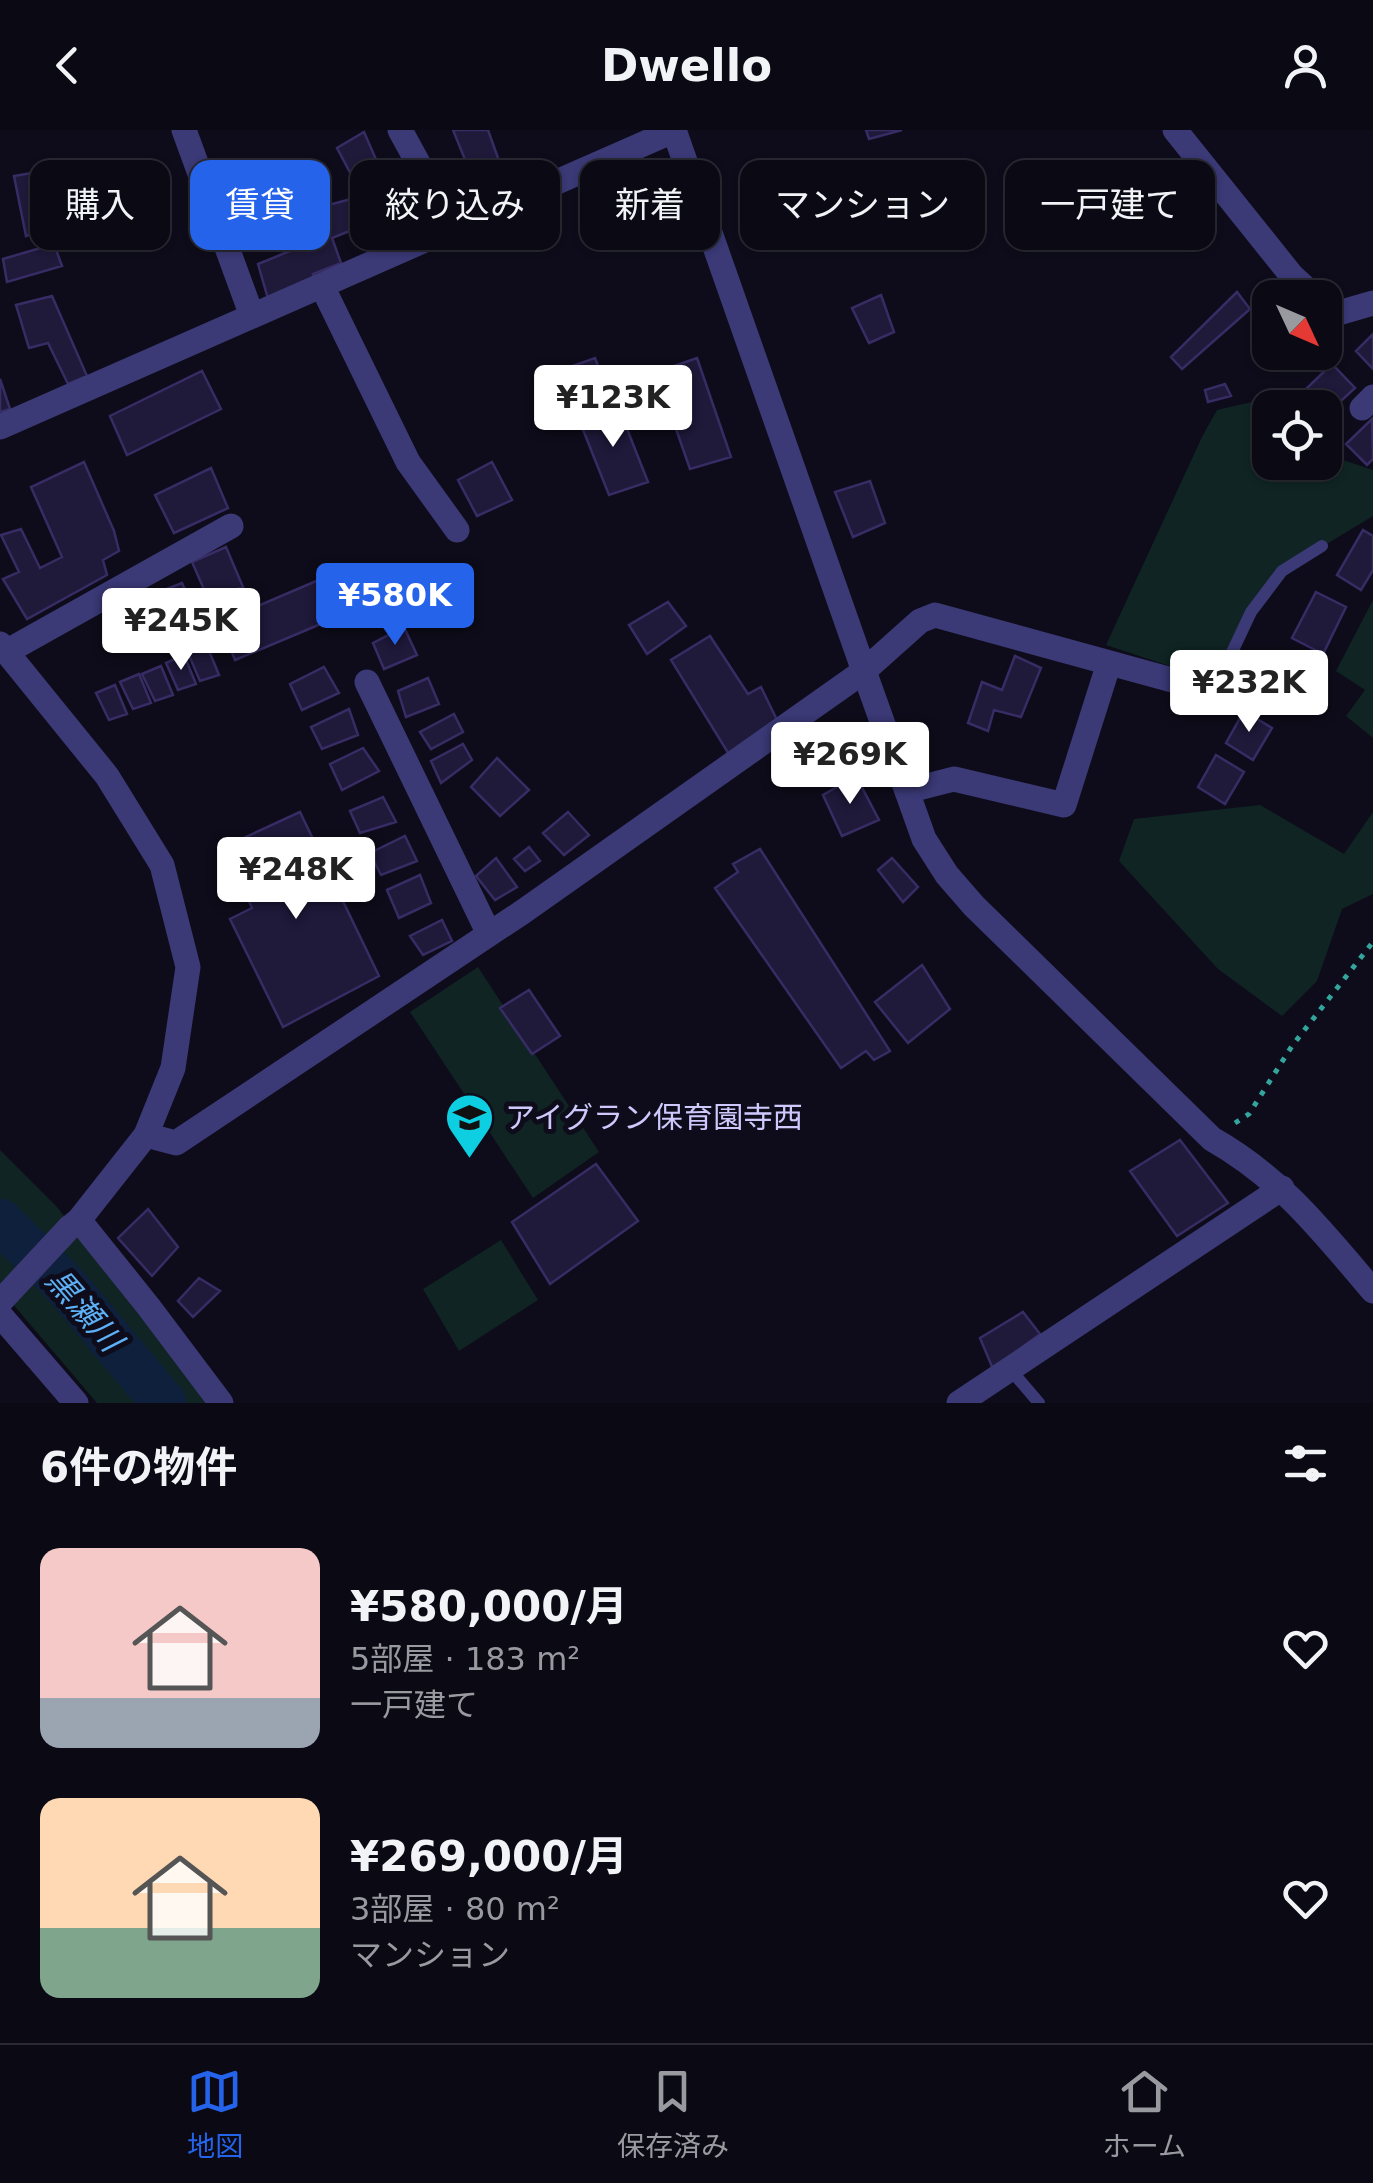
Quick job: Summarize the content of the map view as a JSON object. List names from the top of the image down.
{
  "water": ["黒瀬川"],
  "places": {
    "school or university": ["アイグラン保育園寺西"]
  },
  "north": "bottom right",
  "page": {
    "header": "Dwello",
    "chip": [
      "購入",
      "賃貸",
      "絞り込み",
      "新着",
      "マンション",
      "一戸建て"
    ],
    "price": [
      "¥123K",
      "¥580K",
      "¥245K",
      "¥232K",
      "¥269K",
      "¥248K"
    ],
    "heading": "6件の物件",
    "list": [
      {
        "name": "¥580,000/月",
        "note": "5部屋 · 183 m² · 一戸建て"
      },
      {
        "name": "¥269,000/月",
        "note": "3部屋 · 80 m² · マンション"
      }
    ],
    "tabs": ["地図", "保存済み", "ホーム"]
  }
}
